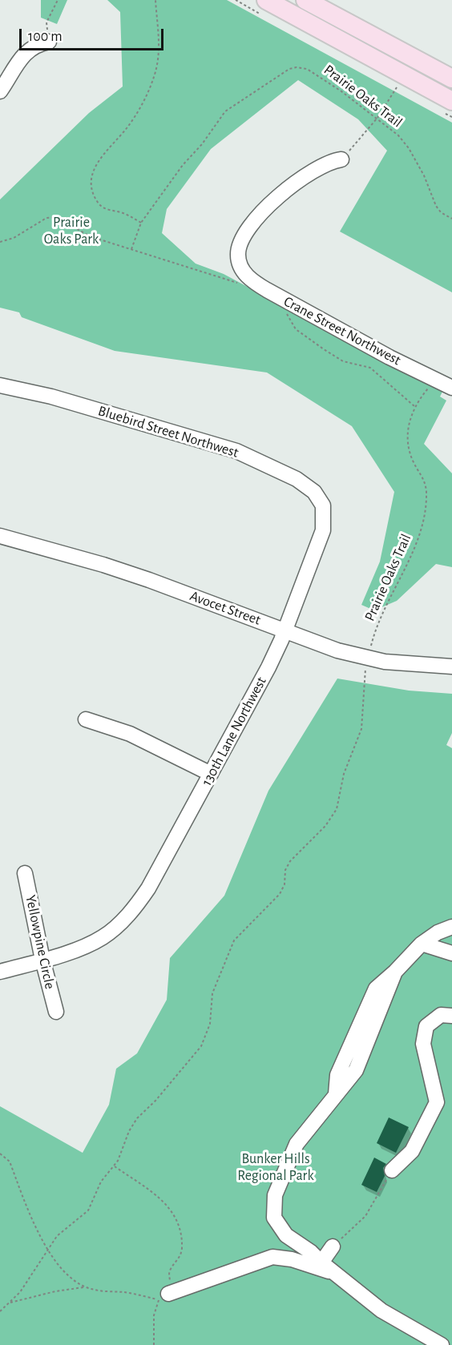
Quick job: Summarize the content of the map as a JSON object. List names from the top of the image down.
{
  "streets": {
    "street": [
      "Crane Street Northwest",
      "Bluebird Street Northwest",
      "Avocet Street",
      "130th Lane Northwest",
      "Yellowpine Circle"
    ],
    "path": ["Prairie Oaks Trail"]
  },
  "crossings": [
    ["Prairie Oaks Trail", "Crane Street Northwest"],
    ["Bluebird Street Northwest", "130th Lane Northwest"],
    ["Avocet Street", "130th Lane Northwest"],
    ["130th Lane Northwest", "Yellowpine Circle"]
  ],
  "parks": ["Prairie Oaks Park", "Bunker Hills Regional Park"],
  "scale_bar": "100 m"
}
